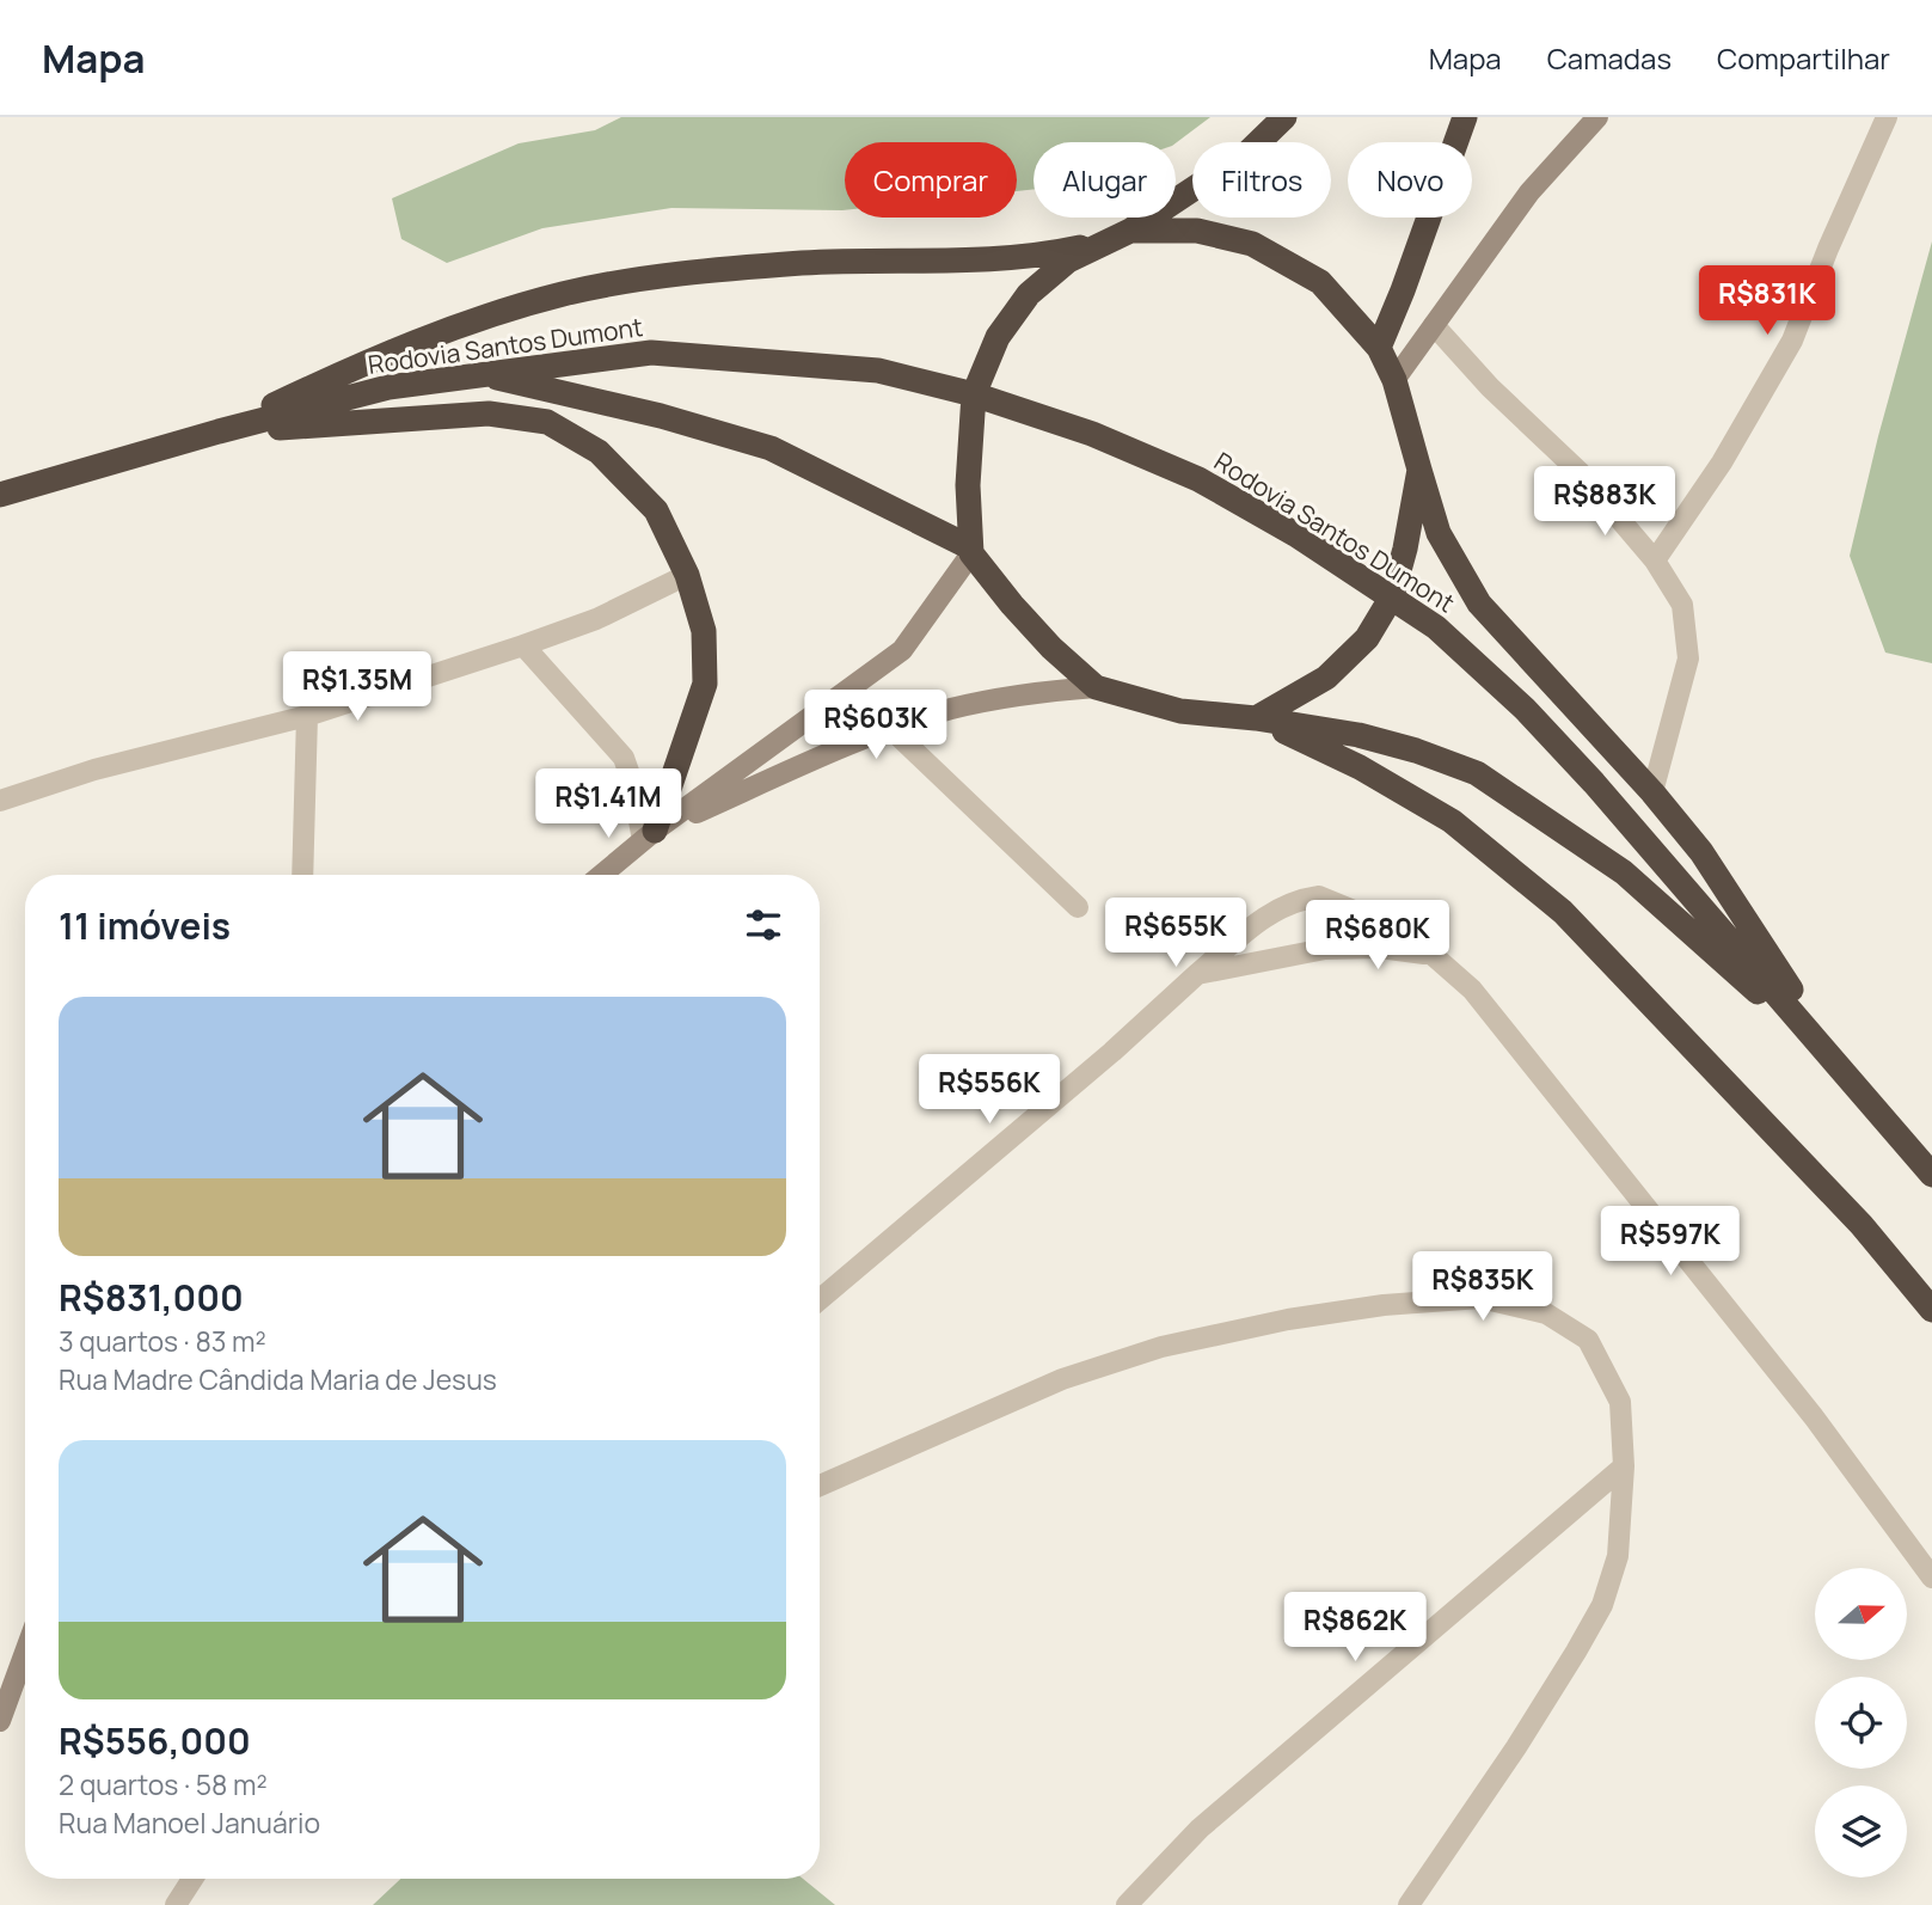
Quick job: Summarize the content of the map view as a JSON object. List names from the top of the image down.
{
  "streets": {
    "highway": ["Rodovia Santos Dumont"]
  },
  "north": "right",
  "page": {
    "header": "Mapa",
    "nav": ["Mapa", "Camadas", "Compartilhar"],
    "chip": [
      "Comprar",
      "Alugar",
      "Filtros",
      "Novo"
    ],
    "price": [
      "R$831K",
      "R$883K",
      "R$1.35M",
      "R$603K",
      "R$1.41M",
      "R$655K",
      "R$680K",
      "R$556K",
      "R$597K",
      "R$835K",
      "R$862K"
    ],
    "heading": "11 imóveis",
    "list": [
      {
        "name": "R$831,000",
        "note": "3 quartos · 83 m² · Rua Madre Cândida Maria de Jesus"
      },
      {
        "name": "R$556,000",
        "note": "2 quartos · 58 m² · Rua Manoel Januário"
      }
    ]
  }
}
